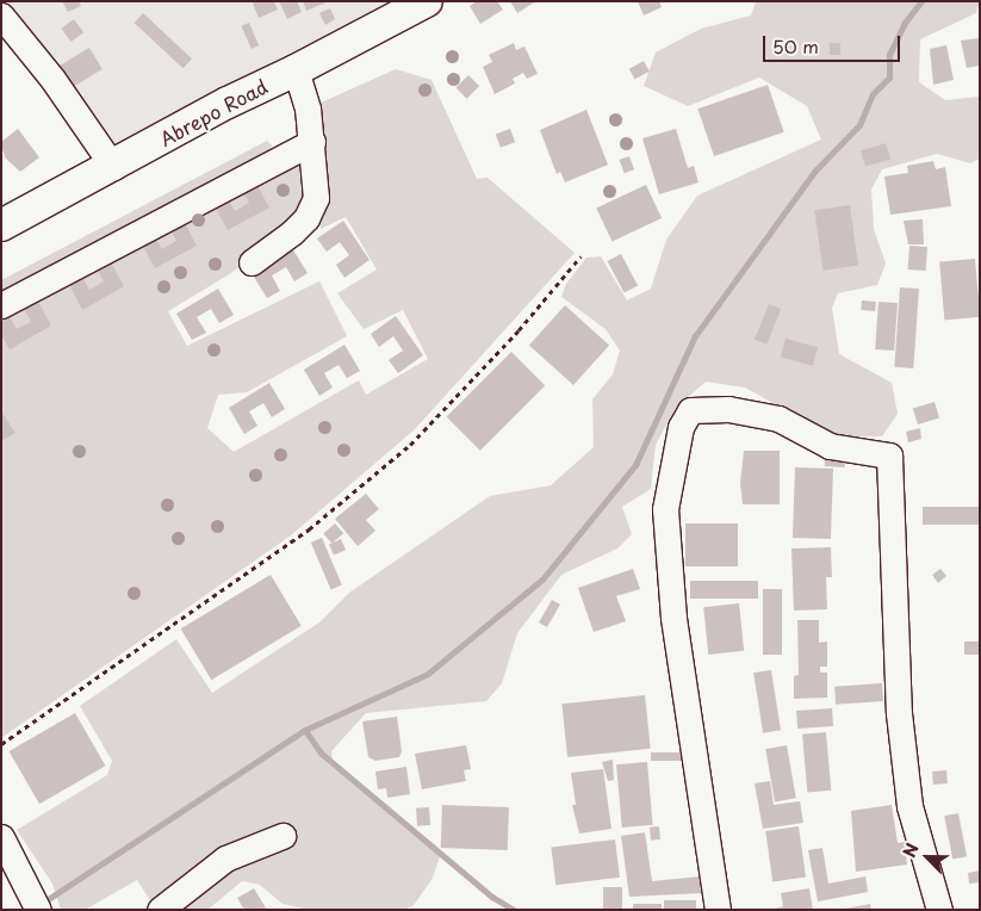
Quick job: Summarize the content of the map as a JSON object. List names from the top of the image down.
{
  "streets": {
    "main road": ["Abrepo Road"]
  },
  "scale_bar": "50 m",
  "north": "top left"
}
